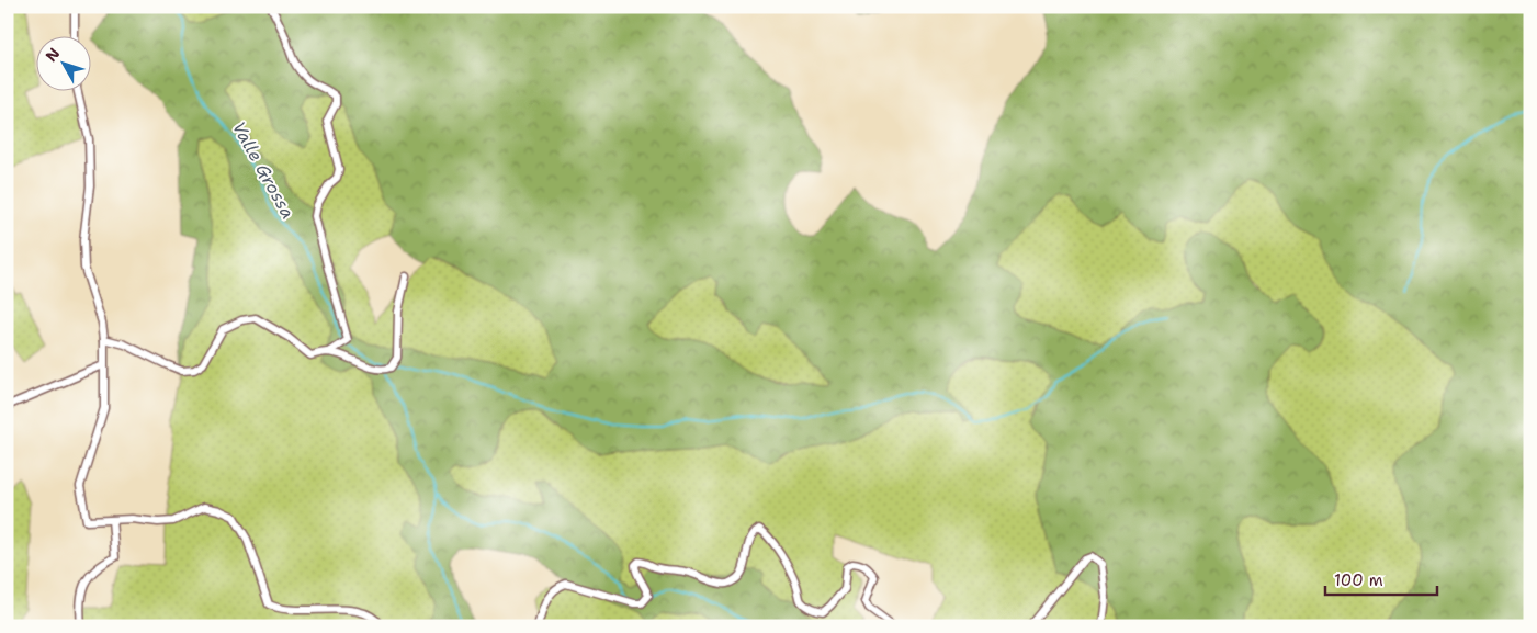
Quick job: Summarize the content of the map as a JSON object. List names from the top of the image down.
{
  "water": ["Valle Grossa"],
  "scale_bar": "100 m",
  "north": "top left"
}
